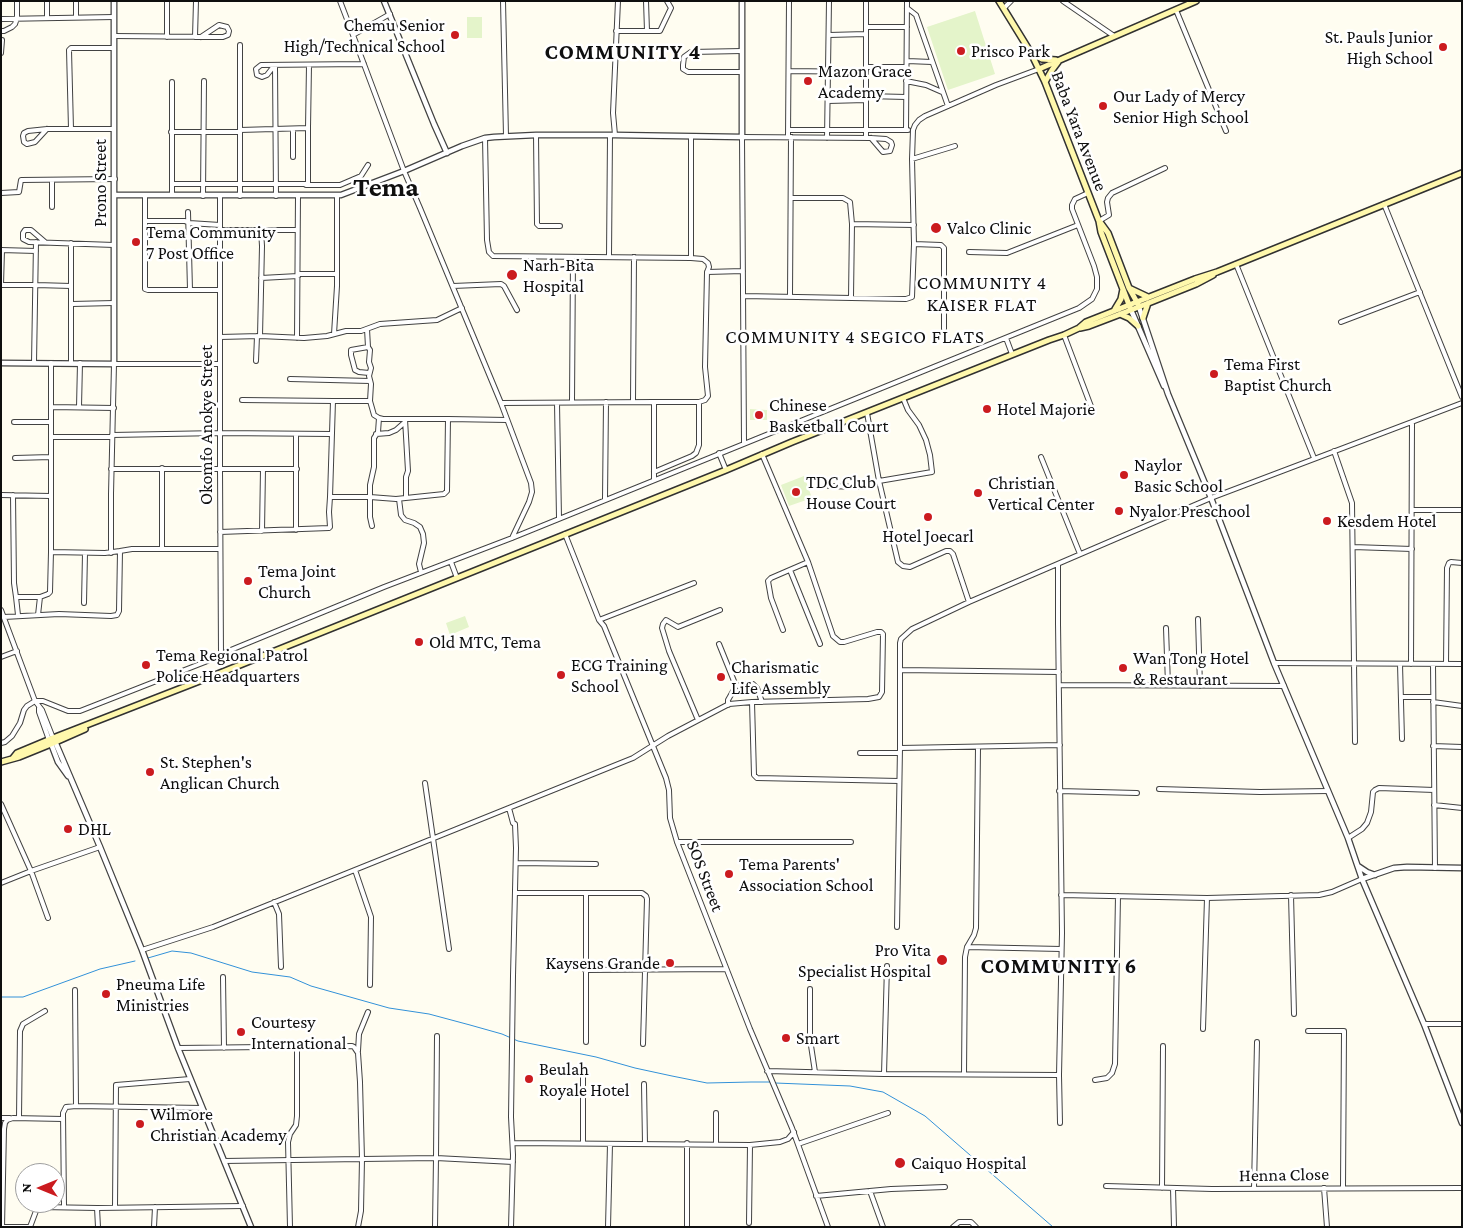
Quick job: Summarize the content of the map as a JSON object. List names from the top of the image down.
{
  "streets": {
    "main road": ["Baba Yara Avenue"],
    "street": [
      "Prono Street",
      "Okomfo Anokye Street",
      "SOS Street",
      "Henna Close"
    ]
  },
  "districts": [
    "COMMUNITY 4",
    "Tema",
    "COMMUNITY 4 KAISER FLAT",
    "COMMUNITY 4 SEGICO FLATS",
    "COMMUNITY 6"
  ],
  "places": [
    "Chemu Senior High/Technical School",
    "St. Pauls Junior High School",
    "Prisco Park",
    "Mazon Grace Academy",
    "Our Lady of Mercy Senior High School",
    "Valco Clinic",
    "Tema Community 7 Post Office",
    "Narh-Bita Hospital",
    "Tema First Baptist Church",
    "Hotel Majorie",
    "Chinese Basketball Court",
    "Naylor Basic School",
    "TDC Club House Court",
    "Christian Vertical Center",
    "Nyalor Preschool",
    "Hotel Joecarl",
    "Kesdem Hotel",
    "Tema Joint Church",
    "Old MTC, Tema",
    "Tema Regional Patrol Police Headquarters",
    "Wan Tong Hotel & Restaurant",
    "ECG Training School",
    "Charismatic Life Assembly",
    "St. Stephen's Anglican Church",
    "DHL",
    "Tema Parents' Association School",
    "Pro Vita Specialist Hospital",
    "Kaysens Grande",
    "Pneuma Life Ministries",
    "Courtesy International",
    "Smart",
    "Beulah Royale Hotel",
    "Wilmore Christian Academy",
    "Caiquo Hospital"
  ],
  "north": "left"
}
